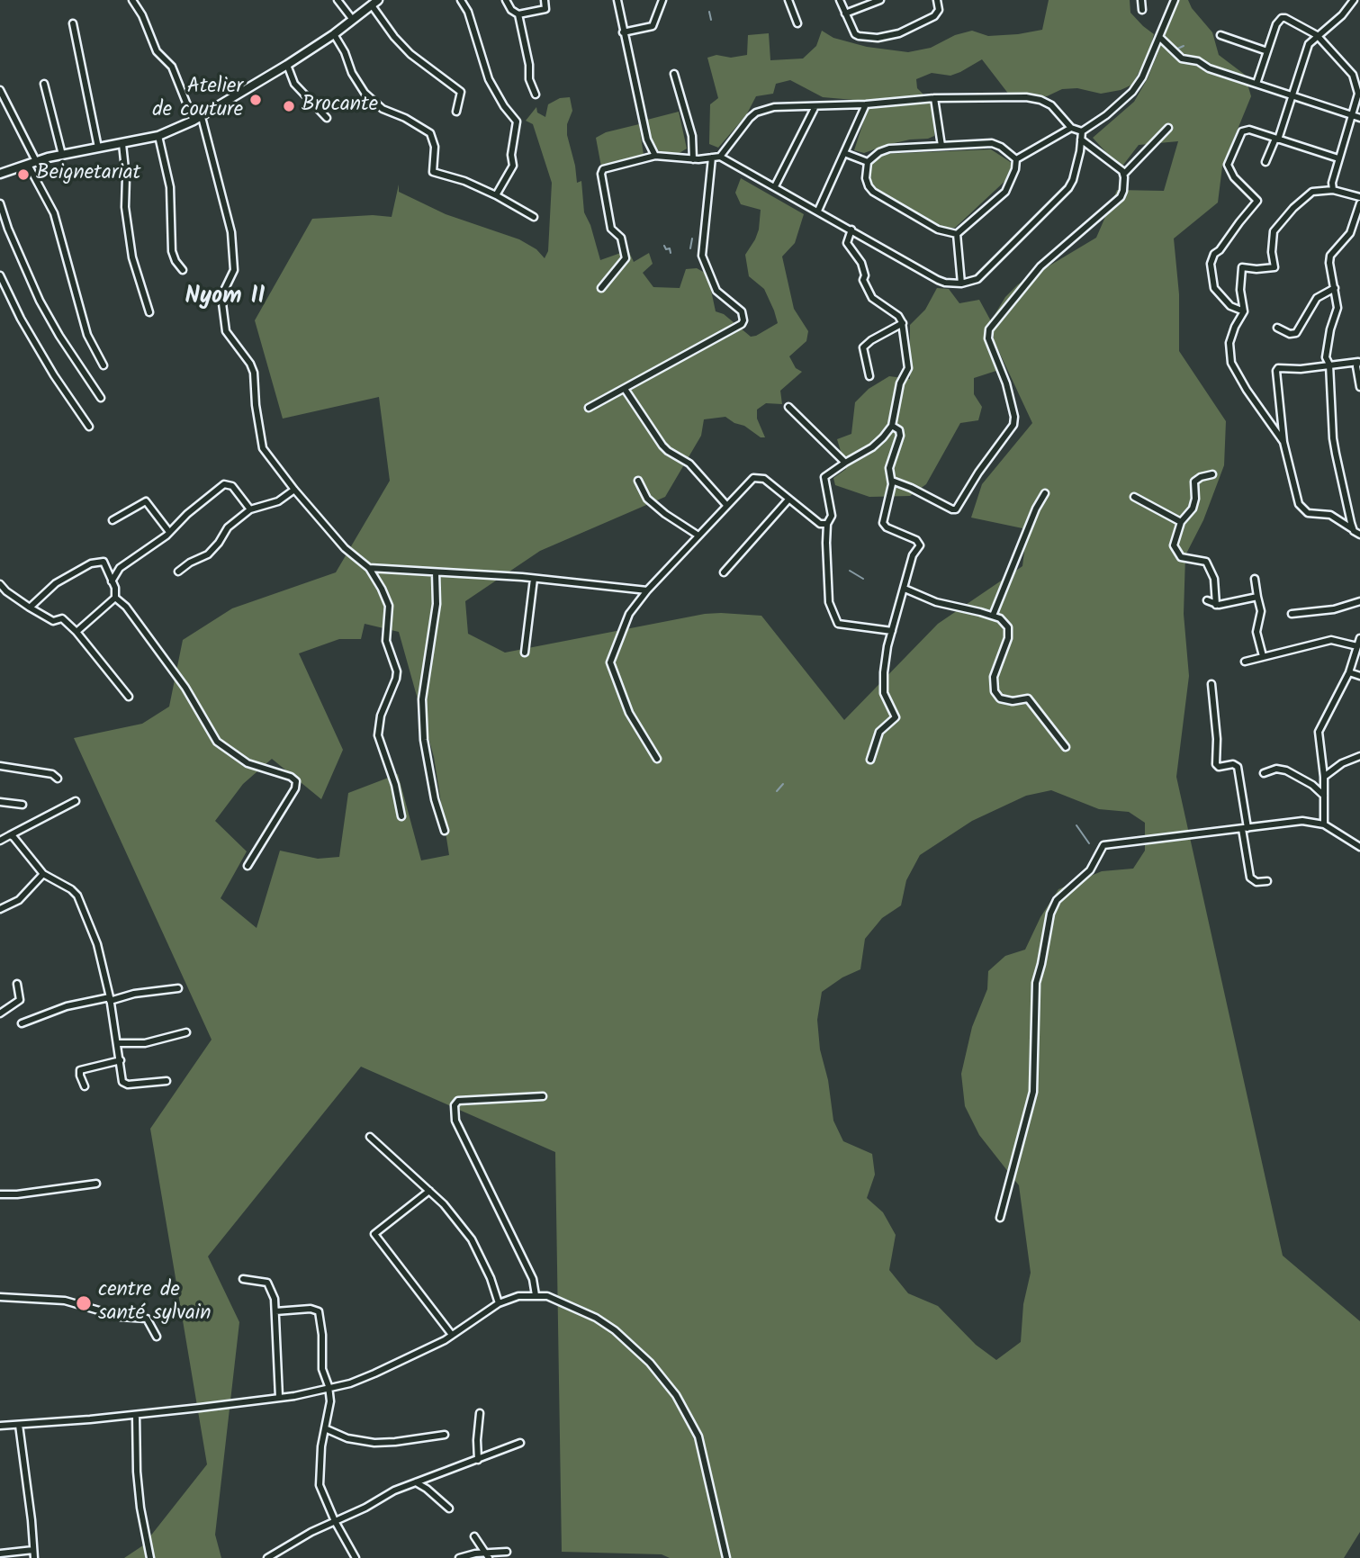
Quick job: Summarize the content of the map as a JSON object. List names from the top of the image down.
{
  "districts": ["Nyom II"],
  "places": [
    "Atelier de couture",
    "Brocante",
    "Beignetariat",
    "centre de santé sylvain"
  ]
}
